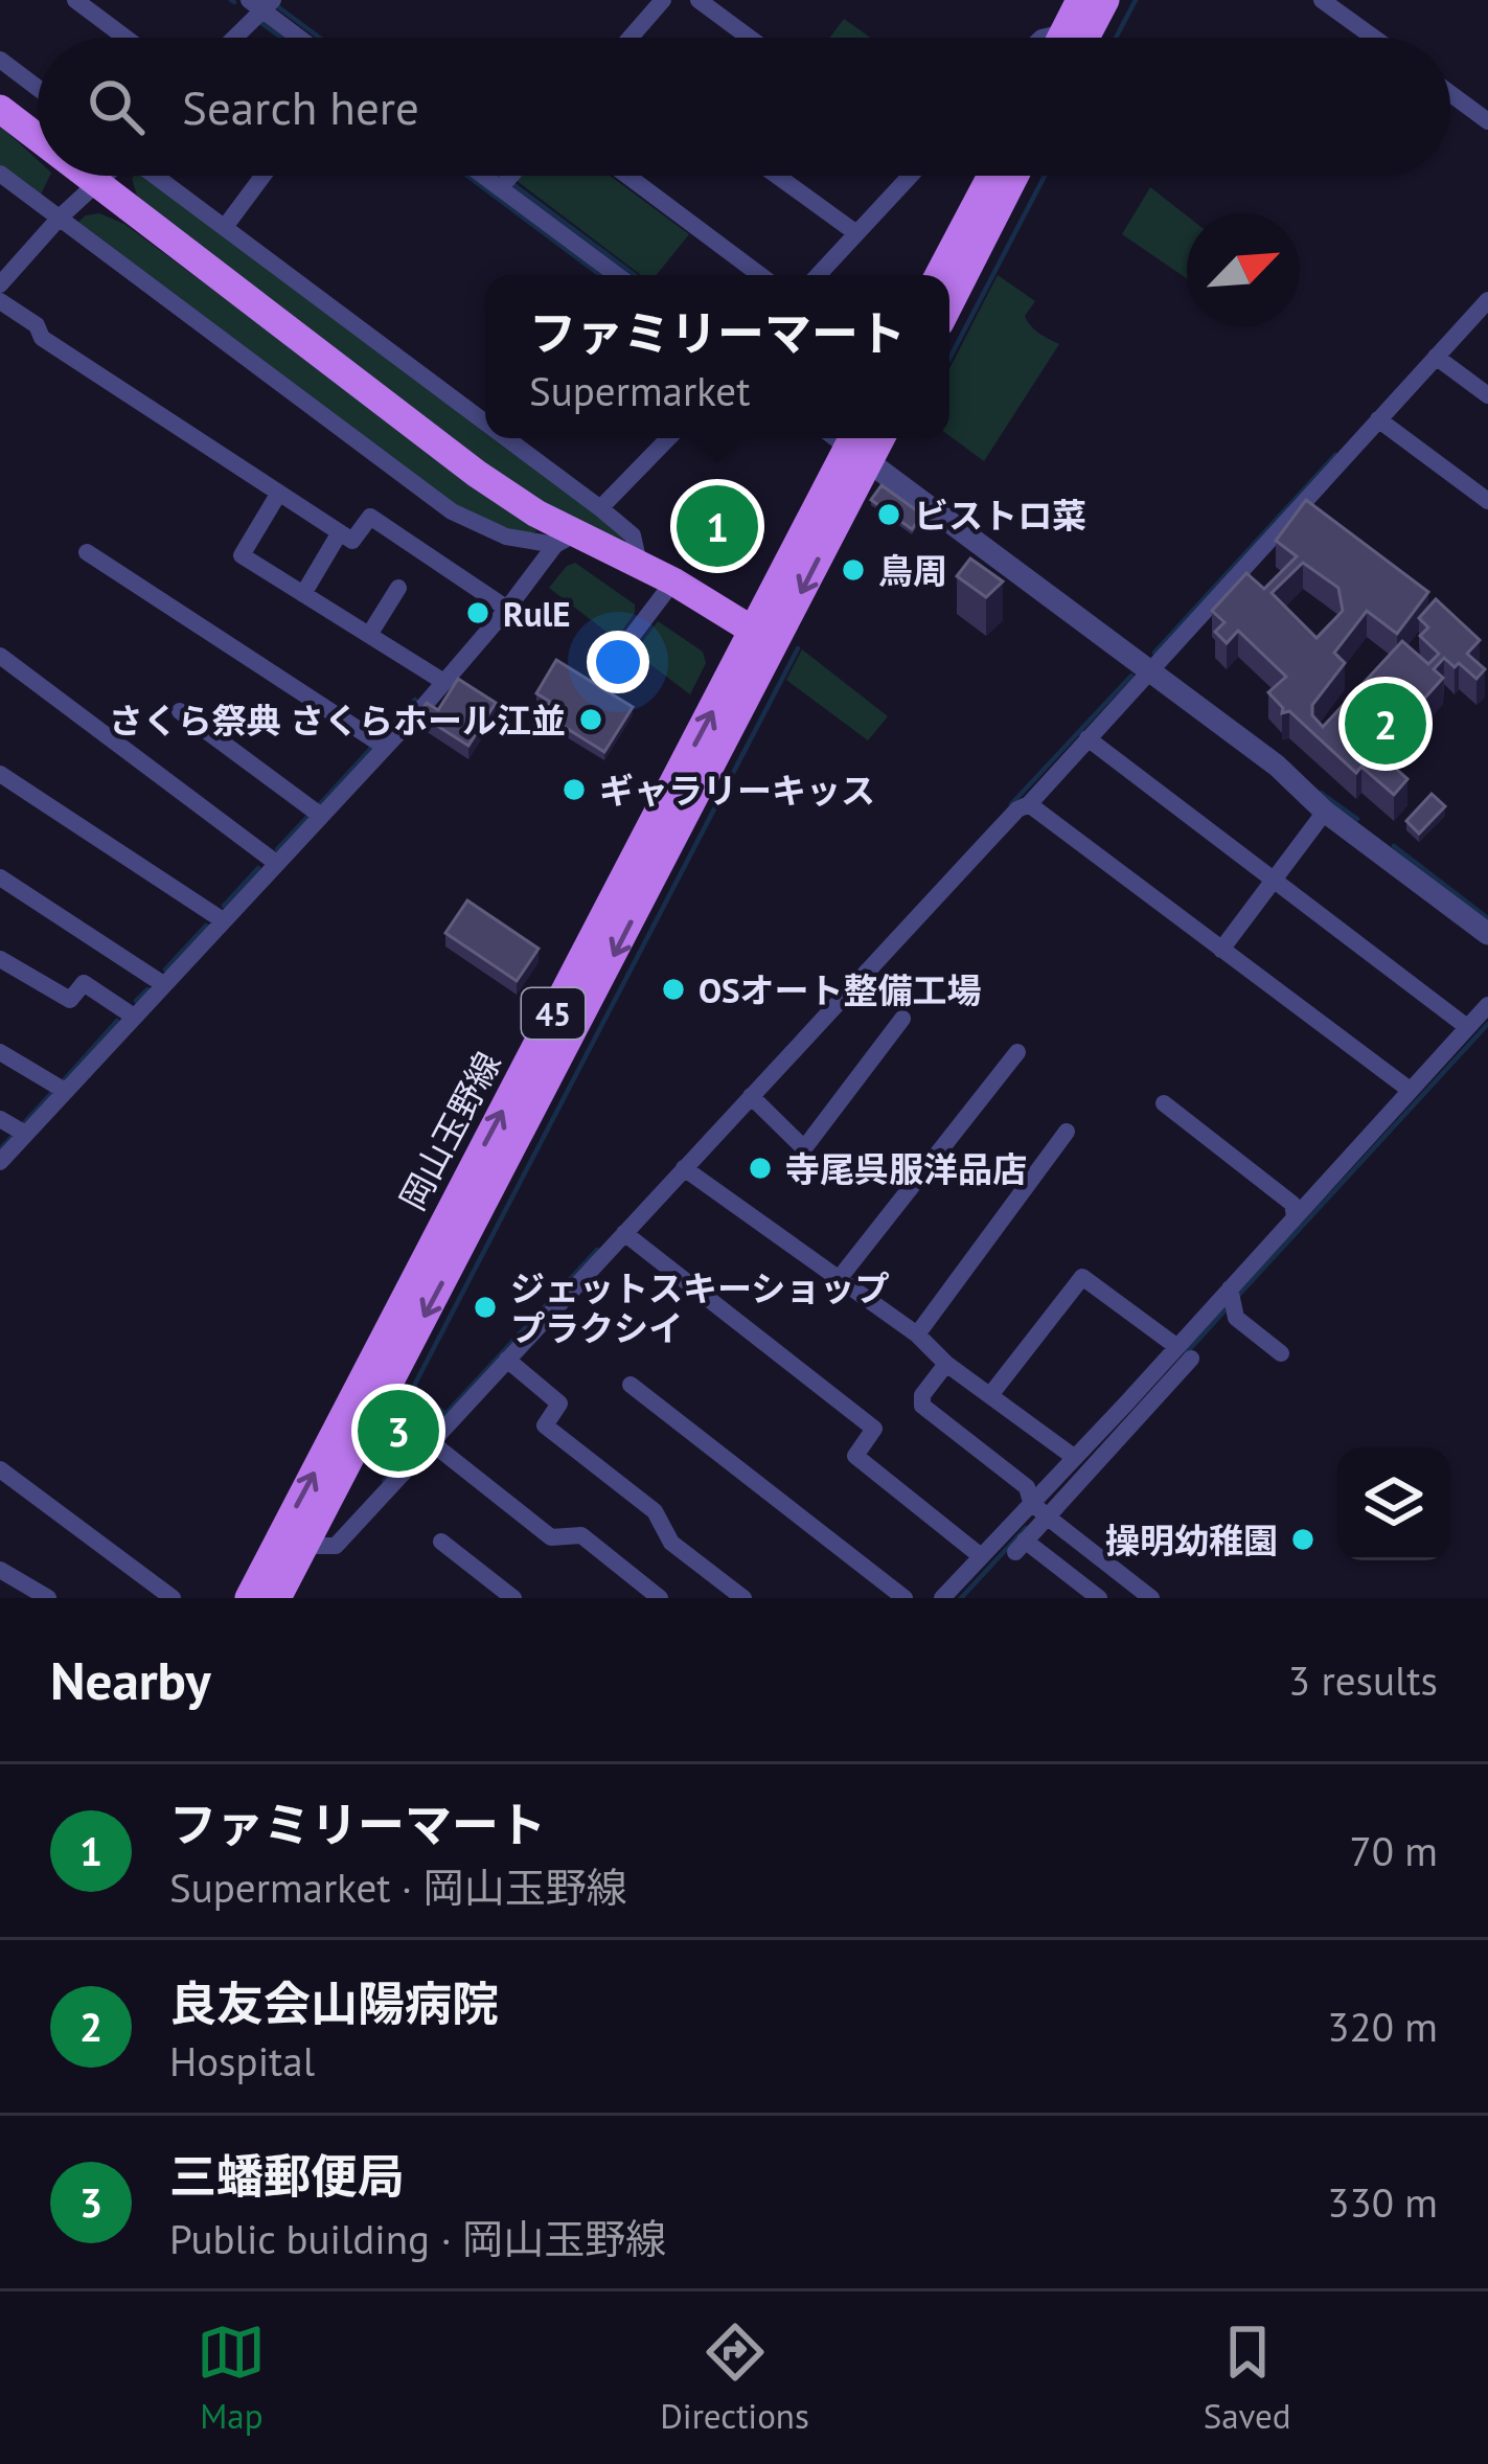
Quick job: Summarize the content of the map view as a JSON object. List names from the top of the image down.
{
  "streets": {
    "main road": ["45", "岡山玉野線"]
  },
  "places": [
    "ビストロ菜",
    "鳥周",
    "RulE",
    "さくら祭典 さくらホール江並",
    "ギャラリーキッス",
    "OSオート整備工場",
    "寺尾呉服洋品店",
    "ジェットスキーショップ プラクシイ",
    "操明幼稚園"
  ],
  "north": "top right",
  "page": {
    "search": "Search here",
    "popup": ["ファミリーマート", "Supermarket"],
    "pins": ["1", "2", "3"],
    "heading": ["Nearby", "3 results"],
    "list": [
      {
        "mark": "1",
        "name": "ファミリーマート",
        "note": "Supermarket · 岡山玉野線",
        "value": "70 m"
      },
      {
        "mark": "2",
        "name": "良友会山陽病院",
        "note": "Hospital",
        "value": "320 m"
      },
      {
        "mark": "3",
        "name": "三蟠郵便局",
        "note": "Public building · 岡山玉野線",
        "value": "330 m"
      }
    ],
    "nav": ["Map", "Directions", "Saved"]
  }
}
